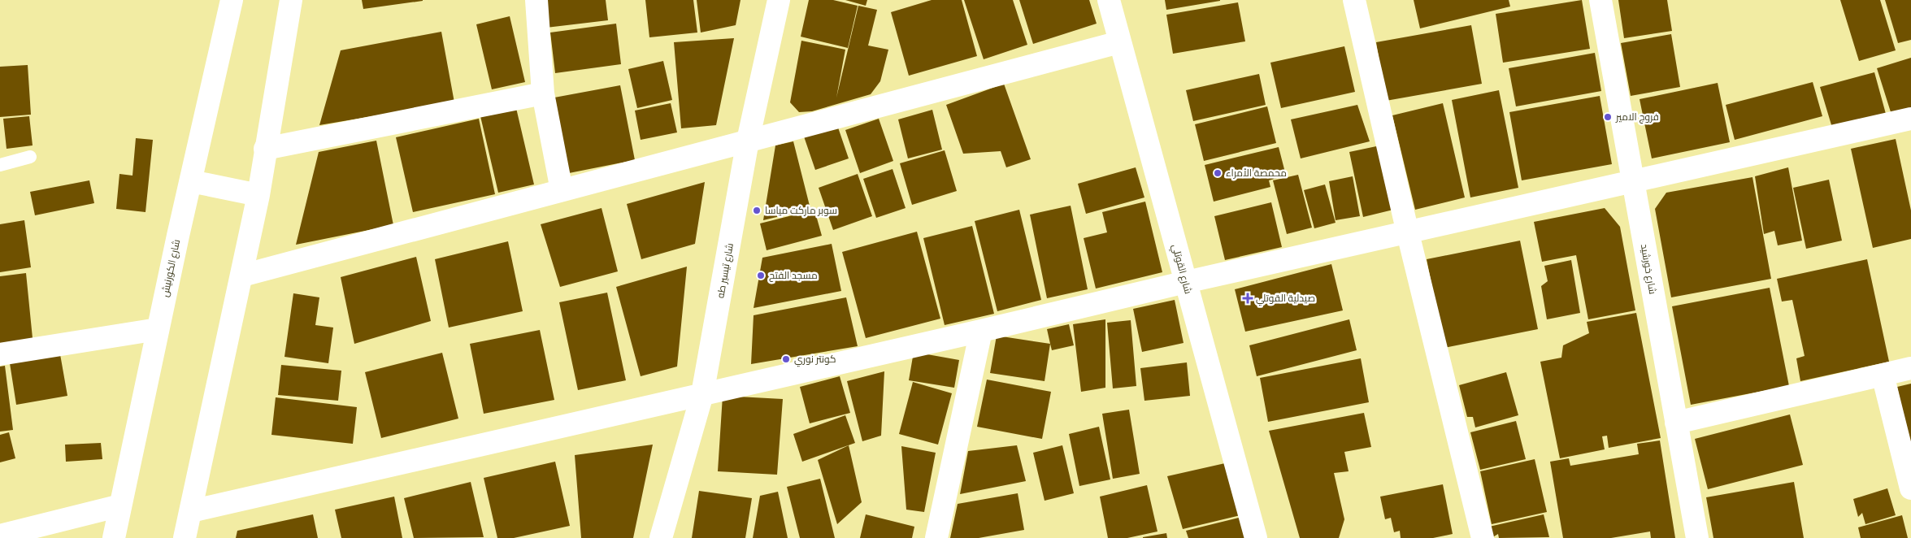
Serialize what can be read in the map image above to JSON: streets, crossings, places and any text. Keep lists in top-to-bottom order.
{
  "streets": {
    "street": [
      "شارع الكورنيش",
      "شارع القوتلي",
      "شارع خورشيد",
      "شارع تيسير طه"
    ]
  },
  "places": {
    "other": [
      "فروج الامير",
      "محمصة الأمراء",
      "سوبر ماركت مياسا",
      "مسجد الفتح",
      "كونتر نوري"
    ],
    "health": ["صيدلية القوتلي"]
  }
}
